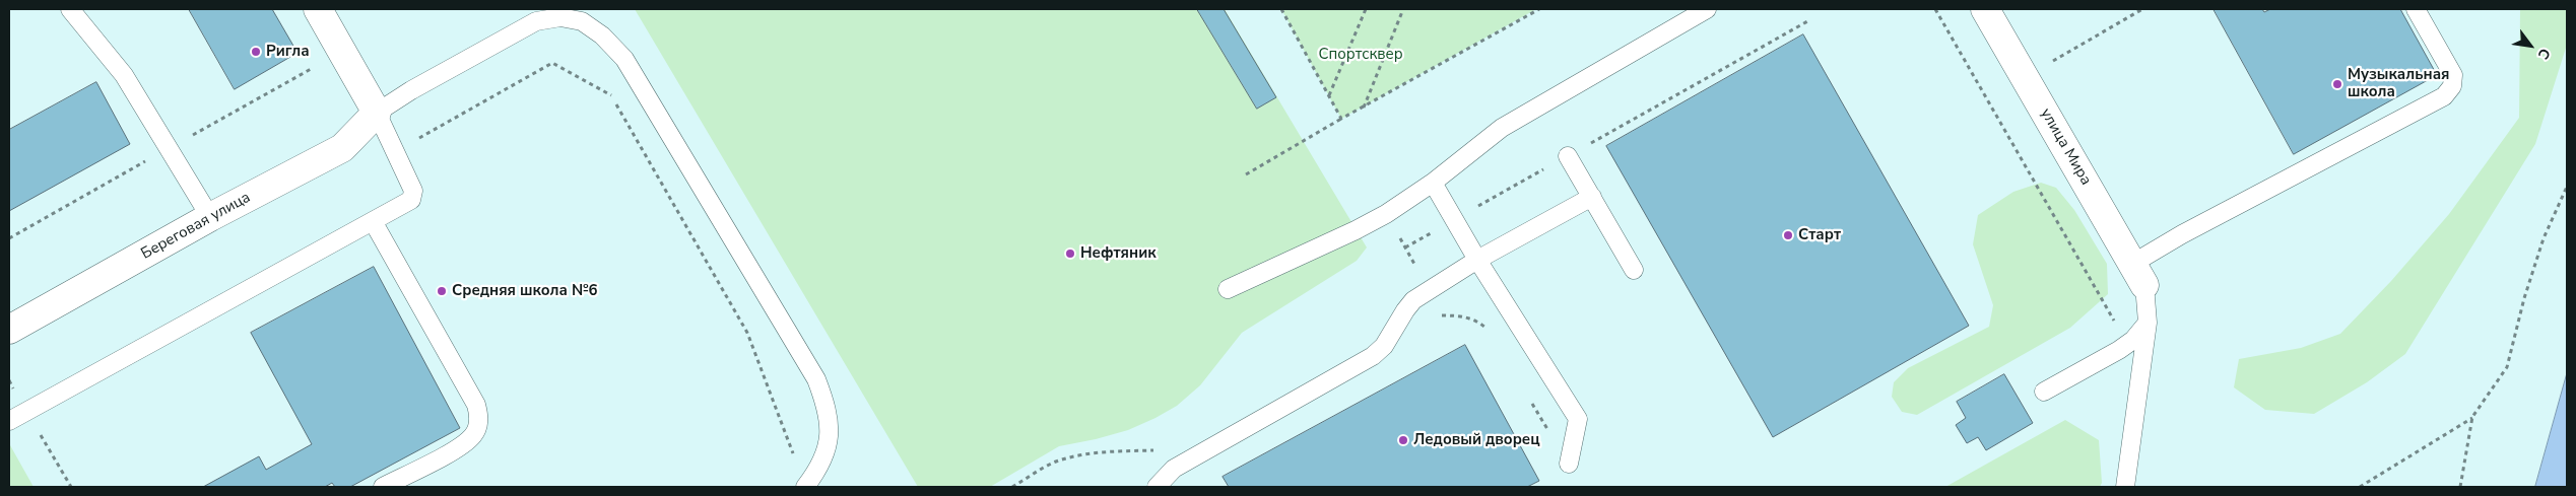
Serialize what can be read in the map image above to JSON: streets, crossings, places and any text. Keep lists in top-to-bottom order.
{
  "streets": {
    "street": ["улица Мира", "Береговая улица"]
  },
  "parks": ["Спортсквер"],
  "places": [
    "Ригла",
    "Музыкальная школа",
    "Старт",
    "Нефтяник",
    "Средняя школа №6",
    "Ледовый дворец"
  ],
  "north": "bottom right"
}
